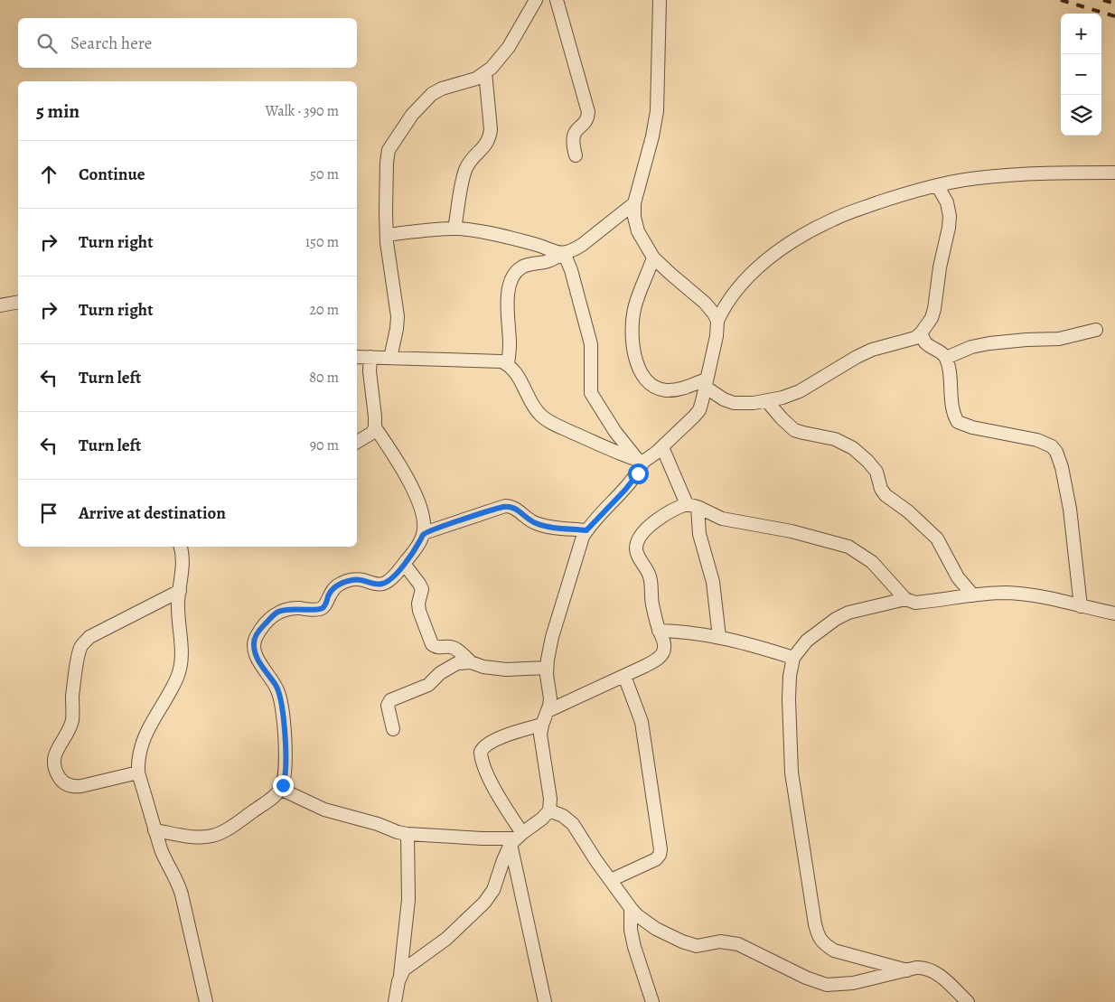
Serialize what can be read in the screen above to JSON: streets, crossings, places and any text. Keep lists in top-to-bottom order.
{
  "page": {
    "map_buttons": ["+", "−"],
    "search": "Search here",
    "heading": ["5 min", "Walk · 390 m"],
    "list": [
      ["Continue", "50 m"],
      ["Turn right", "150 m"],
      ["Turn right", "20 m"],
      ["Turn left", "80 m"],
      ["Turn left", "90 m"],
      "Arrive at destination"
    ]
  }
}
